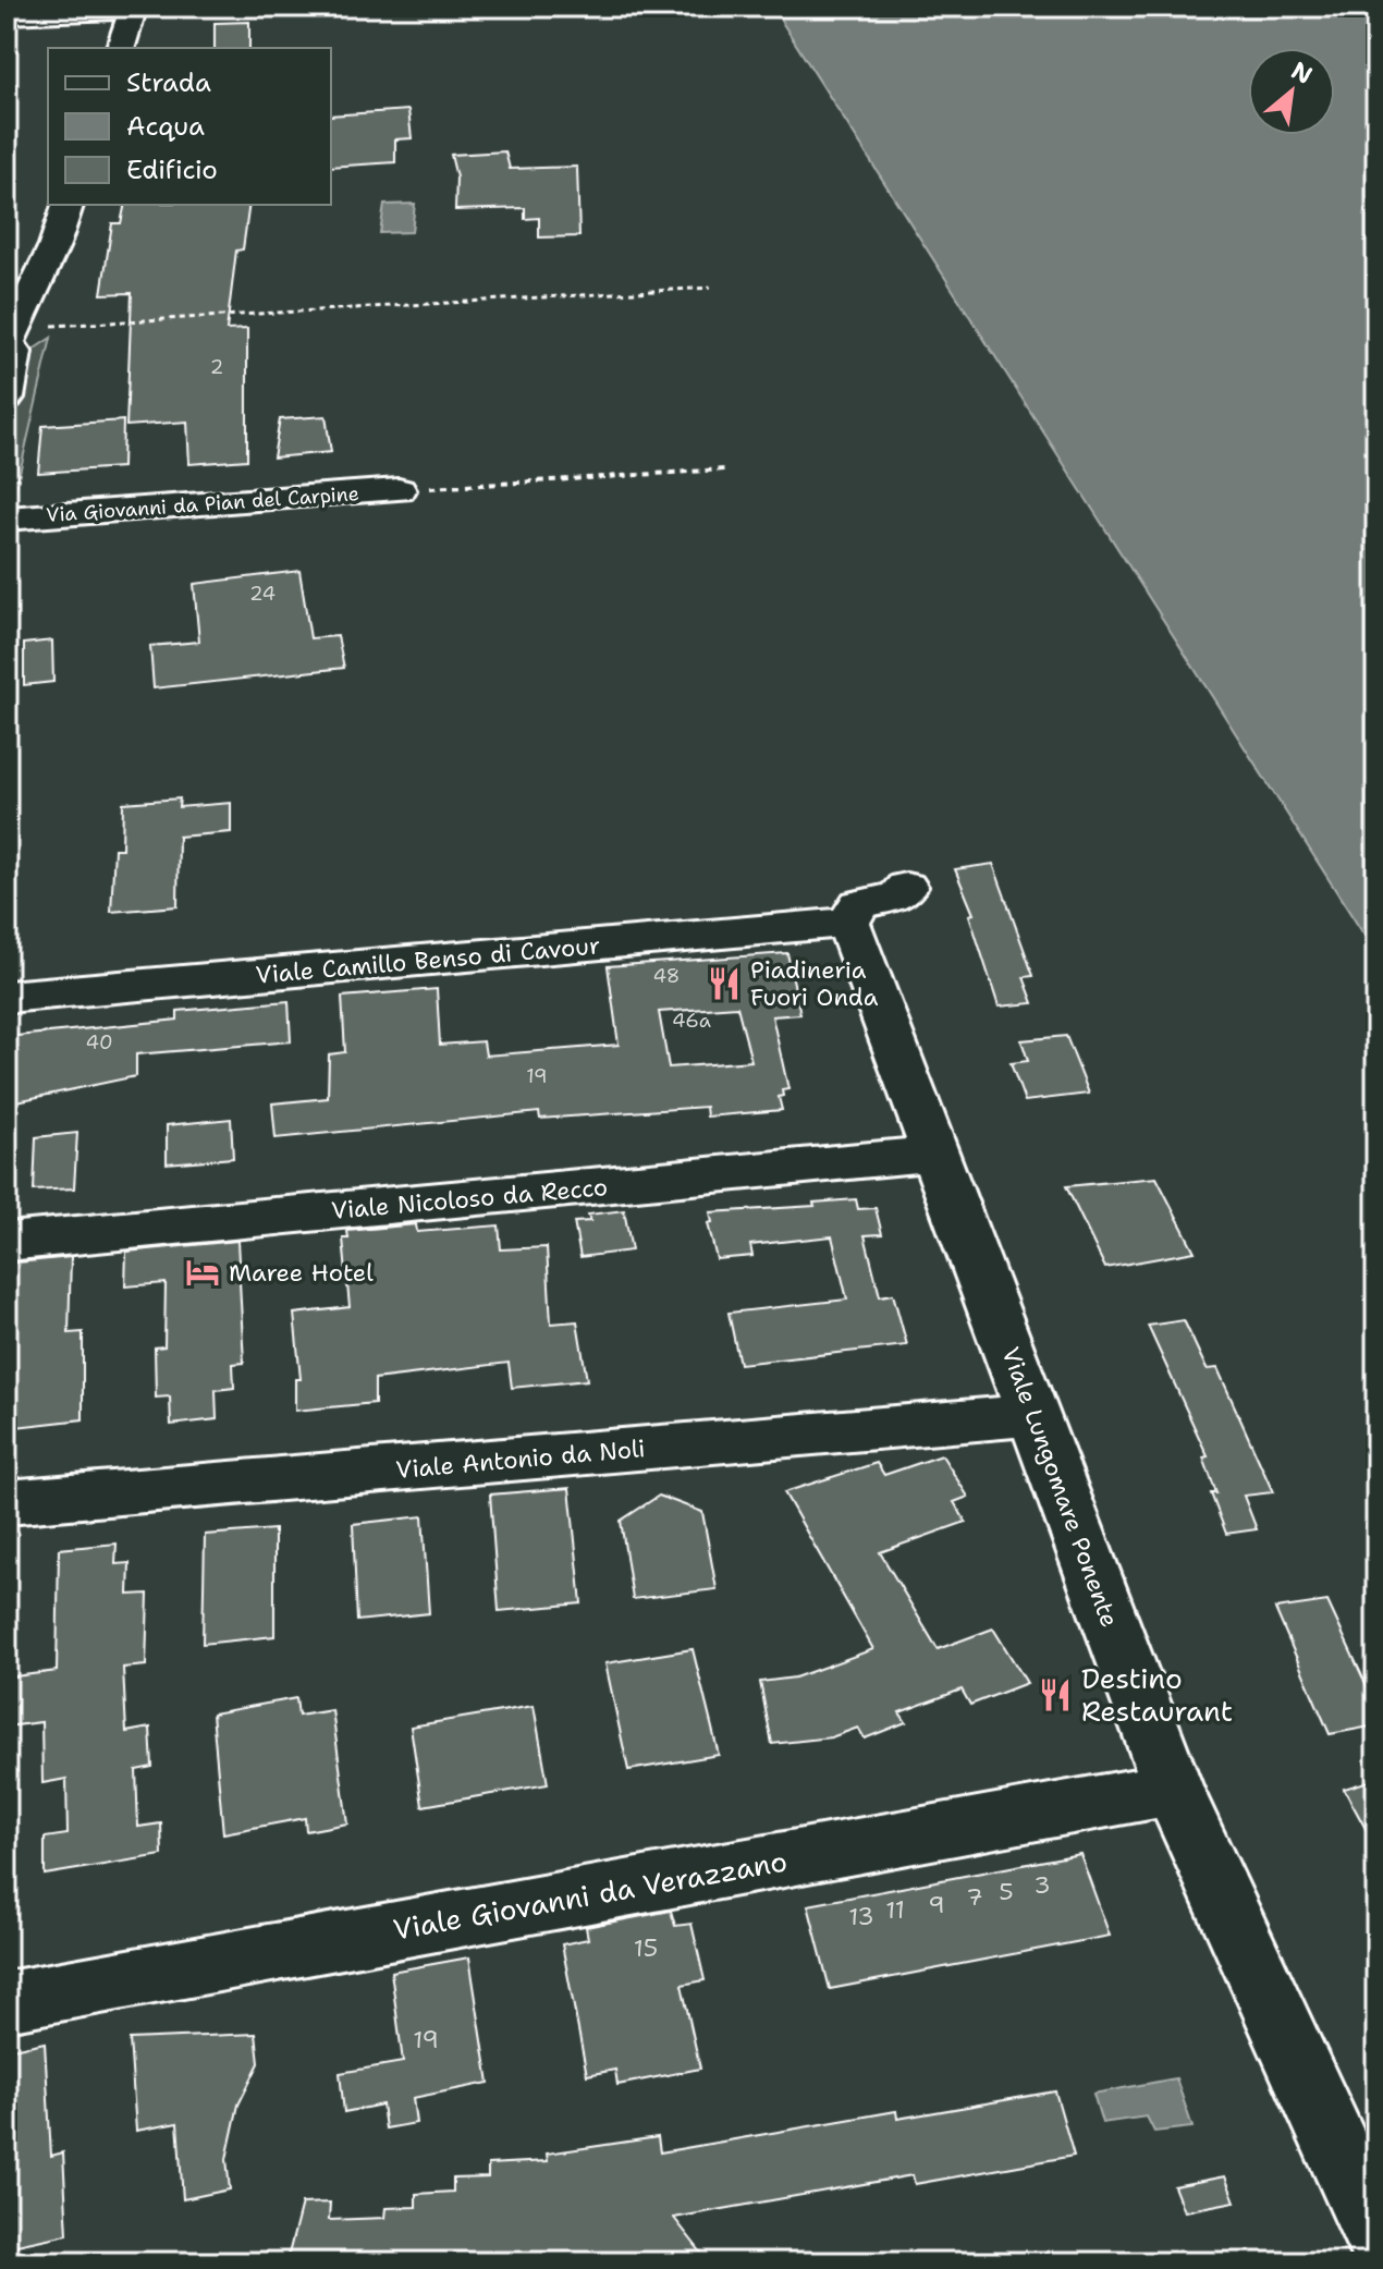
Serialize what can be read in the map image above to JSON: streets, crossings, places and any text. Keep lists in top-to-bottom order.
{
  "streets": {
    "street": [
      "Via Giovanni da Pian del Carpine",
      "Viale Camillo Benso di Cavour",
      "Viale Nicoloso da Recco",
      "Viale Antonio da Noli",
      "Viale Lungomare Ponente",
      "Viale Giovanni da Verazzano"
    ]
  },
  "crossings": [
    ["Viale Camillo Benso di Cavour", "Viale Lungomare Ponente"],
    ["Viale Nicoloso da Recco", "Viale Lungomare Ponente"],
    ["Viale Antonio da Noli", "Viale Lungomare Ponente"],
    ["Viale Lungomare Ponente", "Viale Giovanni da Verazzano"]
  ],
  "places": {
    "restaurant": ["Piadineria Fuori Onda", "Destino Restaurant"],
    "hotel": ["Maree Hotel"]
  },
  "house_numbers": [
    "2",
    "24",
    "48",
    "46a",
    "40",
    "19",
    "3",
    "5",
    "7",
    "9",
    "11",
    "13",
    "15",
    "19"
  ],
  "legend": ["Strada", "Acqua", "Edificio"],
  "north": "top right"
}
